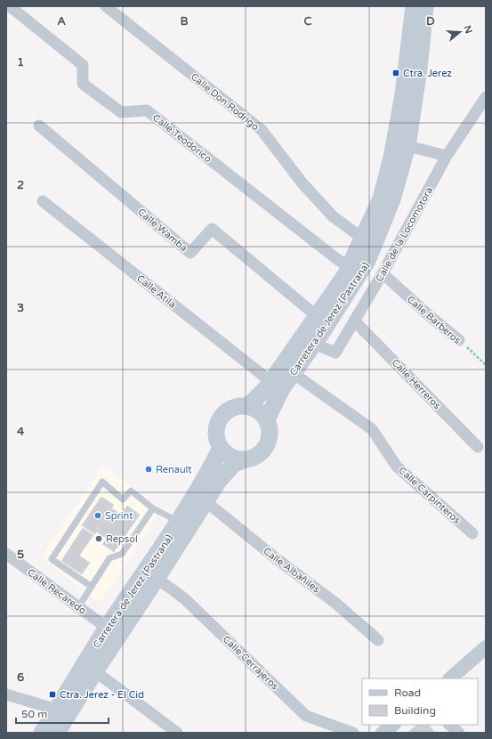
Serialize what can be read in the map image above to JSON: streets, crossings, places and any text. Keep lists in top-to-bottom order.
{
  "streets": {
    "main road": ["Carretera de Jerez (Pastrana)"],
    "street": [
      "Calle Don Rodrigo",
      "Calle Teodorico",
      "Calle Wamba",
      "Calle de la Locomotora",
      "Calle Atila",
      "Calle Barberos",
      "Calle Herreros",
      "Calle Carpinteros",
      "Calle Albañiles",
      "Calle Recaredo",
      "Calle Cerrajeros"
    ]
  },
  "crossings": [
    ["Calle Don Rodrigo", "Carretera de Jerez (Pastrana)"],
    ["Calle Teodorico", "Carretera de Jerez (Pastrana)"],
    ["Calle Wamba", "Carretera de Jerez (Pastrana)"],
    ["Calle de la Locomotora", "Carretera de Jerez (Pastrana)"],
    ["Calle de la Locomotora", "Calle Barberos"],
    ["Calle de la Locomotora", "Calle Herreros"],
    ["Calle Atila", "Carretera de Jerez (Pastrana)"],
    ["Carretera de Jerez (Pastrana)", "Calle Carpinteros"],
    ["Carretera de Jerez (Pastrana)", "Calle Albañiles"],
    ["Carretera de Jerez (Pastrana)", "Calle Recaredo"],
    ["Carretera de Jerez (Pastrana)", "Calle Cerrajeros"]
  ],
  "places": {
    "transit": ["Ctra. Jerez", "Ctra. Jerez - El Cid"],
    "other": ["Renault", "Sprint", "Repsol"]
  },
  "legend": ["Road", "Building"],
  "scale_bar": "50 m",
  "north": "right",
  "grid": {
    "columns": [
      "A",
      "B",
      "C",
      "D"
    ],
    "rows": [
      "1",
      "2",
      "3",
      "4",
      "5",
      "6"
    ]
  }
}
